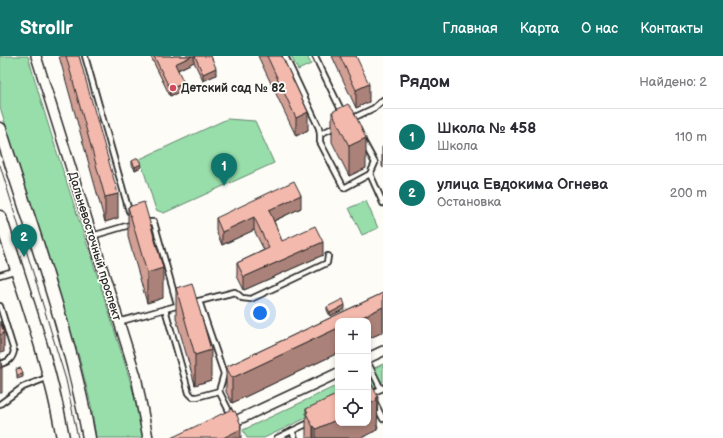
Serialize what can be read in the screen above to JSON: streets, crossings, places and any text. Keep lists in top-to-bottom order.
{
  "streets": {
    "street": ["Дальневосточный проспект"]
  },
  "places": ["Детский сад № 82"],
  "page": {
    "header": "Strollr",
    "nav": [
      "Главная",
      "Карта",
      "О нас",
      "Контакты"
    ],
    "heading": ["Рядом", "Найдено: 2"],
    "list": [
      {
        "mark": "1",
        "name": "Школа № 458",
        "note": "Школа",
        "value": "110 m"
      },
      {
        "mark": "2",
        "name": "улица Евдокима Огнева",
        "note": "Остановка",
        "value": "200 m"
      }
    ],
    "pins": ["1", "2"],
    "map_buttons": ["+", "−"]
  }
}
